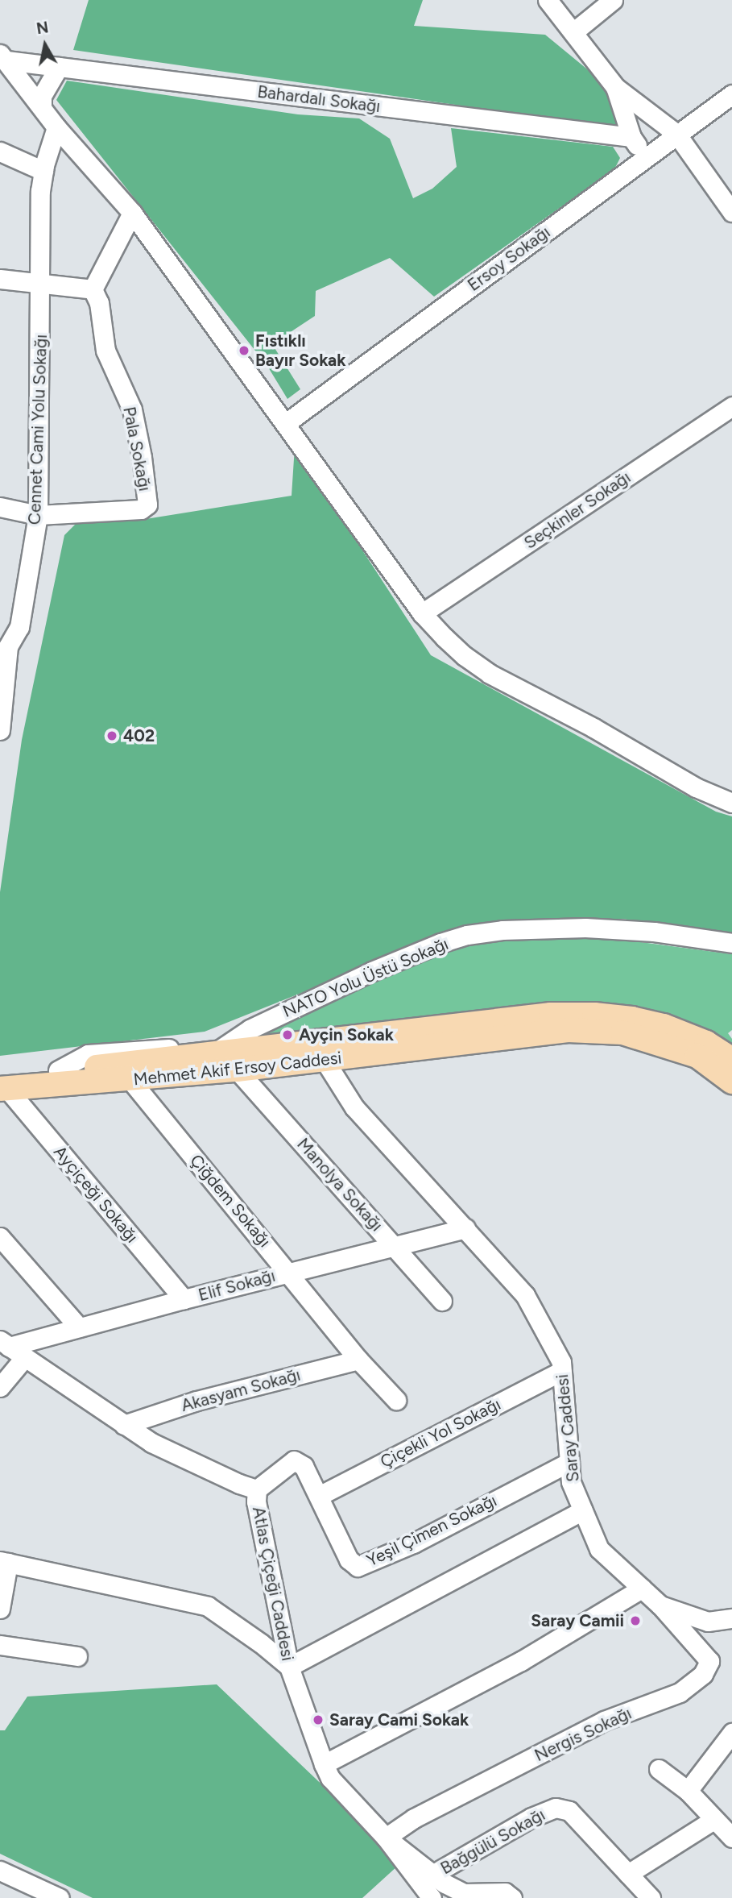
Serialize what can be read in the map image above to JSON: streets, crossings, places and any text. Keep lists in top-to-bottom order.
{
  "streets": {
    "main road": ["Mehmet Akif Ersoy Caddesi"],
    "street": [
      "Bahardalı Sokağı",
      "Ersoy Sokağı",
      "Cennet Cami Yolu Sokağı",
      "Pala Sokağı",
      "Seçkinler Sokağı",
      "NATO Yolu Üstü Sokağı",
      "Manolya Sokağı",
      "Ayçiçeği Sokağı",
      "Çiğdem Sokağı",
      "Elif Sokağı",
      "Akasyam Sokağı",
      "Saray Caddesi",
      "Çiçekli Yol Sokağı",
      "Yeşil Çimen Sokağı",
      "Atlas Çiçeği Caddesi",
      "Nergis Sokağı",
      "Bağgülü Sokağı"
    ]
  },
  "crossings": [
    ["Cennet Cami Yolu Sokağı", "Pala Sokağı"],
    ["NATO Yolu Üstü Sokağı", "Mehmet Akif Ersoy Caddesi"],
    ["Mehmet Akif Ersoy Caddesi", "Manolya Sokağı"],
    ["Mehmet Akif Ersoy Caddesi", "Ayçiçeği Sokağı"],
    ["Mehmet Akif Ersoy Caddesi", "Çiğdem Sokağı"],
    ["Mehmet Akif Ersoy Caddesi", "Saray Caddesi"],
    ["Manolya Sokağı", "Elif Sokağı"],
    ["Ayçiçeği Sokağı", "Elif Sokağı"],
    ["Çiğdem Sokağı", "Elif Sokağı"],
    ["Çiğdem Sokağı", "Akasyam Sokağı"],
    ["Elif Sokağı", "Saray Caddesi"],
    ["Elif Sokağı", "Atlas Çiçeği Caddesi"],
    ["Akasyam Sokağı", "Atlas Çiçeği Caddesi"],
    ["Saray Caddesi", "Çiçekli Yol Sokağı"],
    ["Saray Caddesi", "Yeşil Çimen Sokağı"],
    ["Saray Caddesi", "Nergis Sokağı"],
    ["Çiçekli Yol Sokağı", "Yeşil Çimen Sokağı"],
    ["Yeşil Çimen Sokağı", "Atlas Çiçeği Caddesi"],
    ["Atlas Çiçeği Caddesi", "Nergis Sokağı"]
  ],
  "places": [
    "Fıstıklı Bayır Sokak",
    "402",
    "Ayçin Sokak",
    "Saray Camii",
    "Saray Cami Sokak"
  ],
  "north": "top"
}
